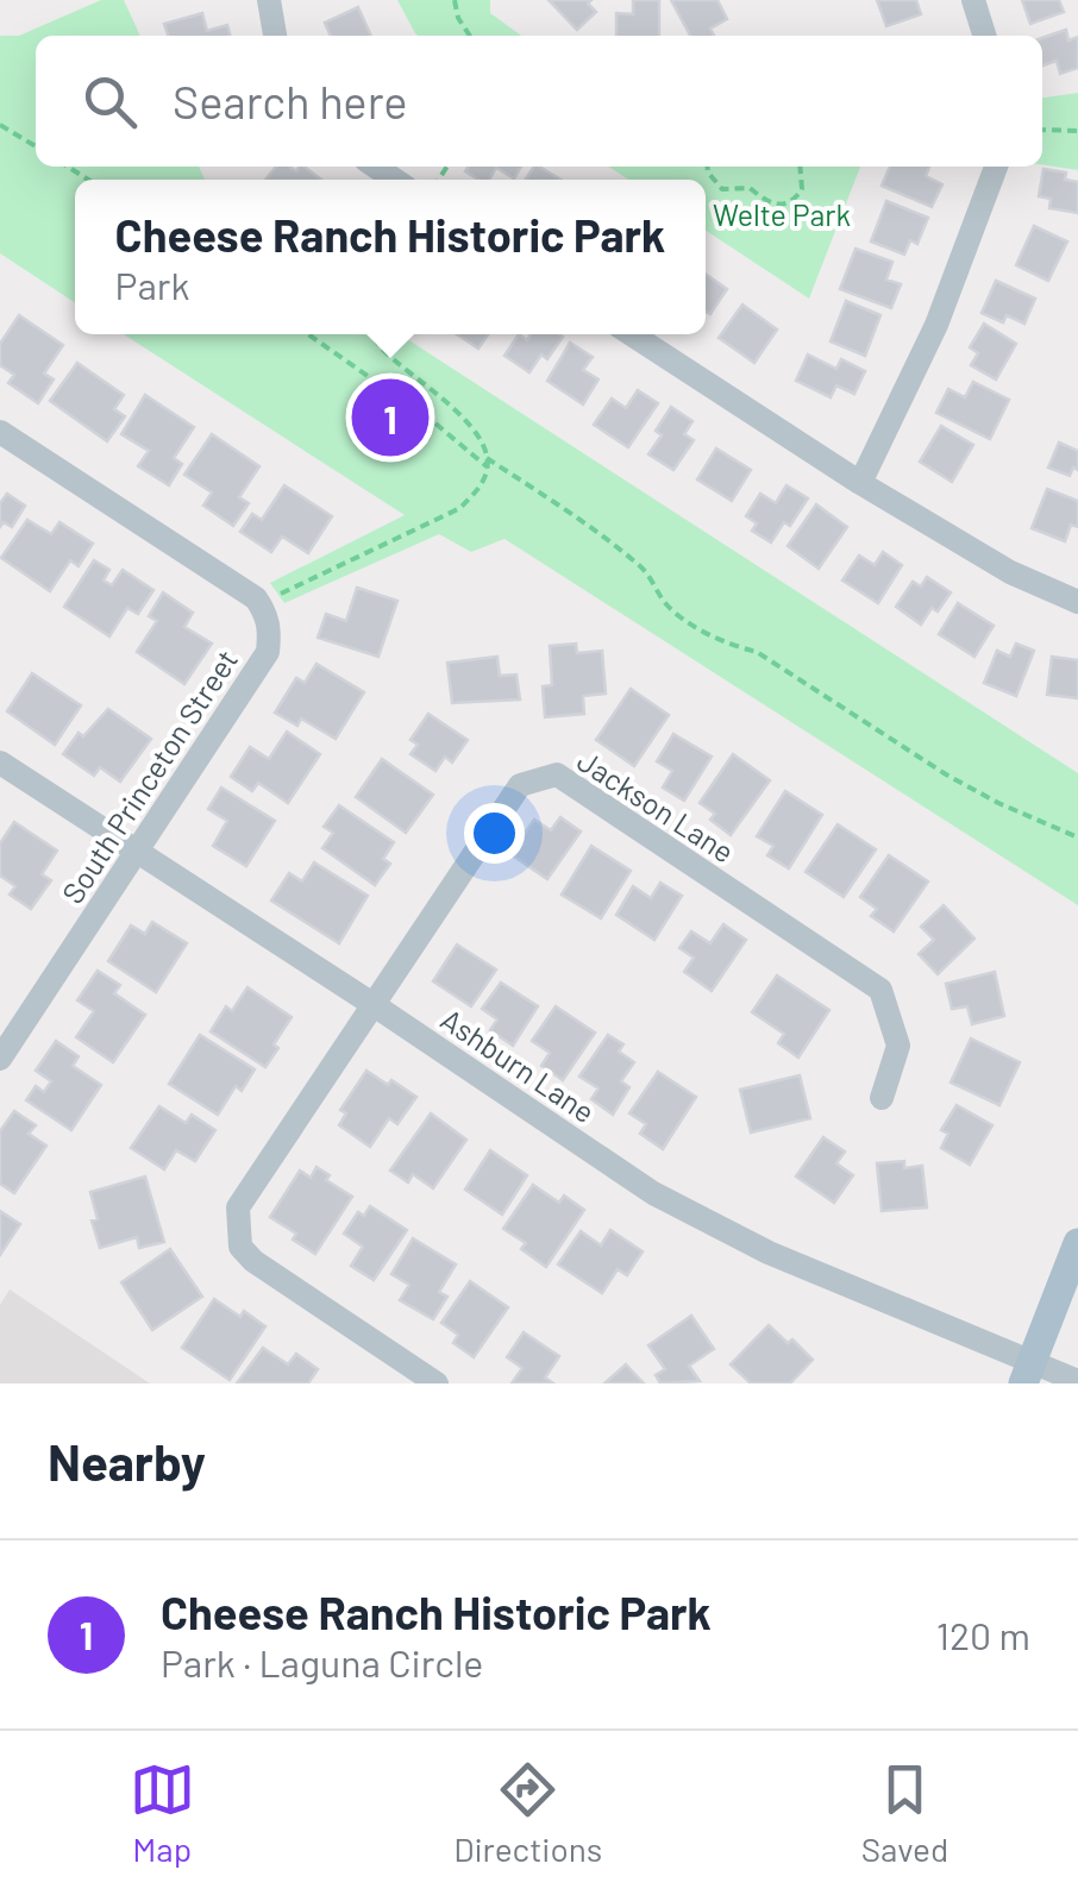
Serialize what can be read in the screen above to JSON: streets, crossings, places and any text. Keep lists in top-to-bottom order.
{
  "streets": {
    "street": ["South Princeton Street", "Jackson Lane", "Ashburn Lane"]
  },
  "crossings": [
    ["South Princeton Street", "Ashburn Lane"],
    ["Jackson Lane", "Ashburn Lane"]
  ],
  "parks": ["Welte Park"],
  "page": {
    "search": "Search here",
    "popup": ["Cheese Ranch Historic Park", "Park"],
    "pins": "1",
    "heading": "Nearby",
    "list": [
      {
        "mark": "1",
        "name": "Cheese Ranch Historic Park",
        "note": "Park · Laguna Circle",
        "value": "120 m"
      }
    ],
    "nav": ["Map", "Directions", "Saved"]
  }
}
